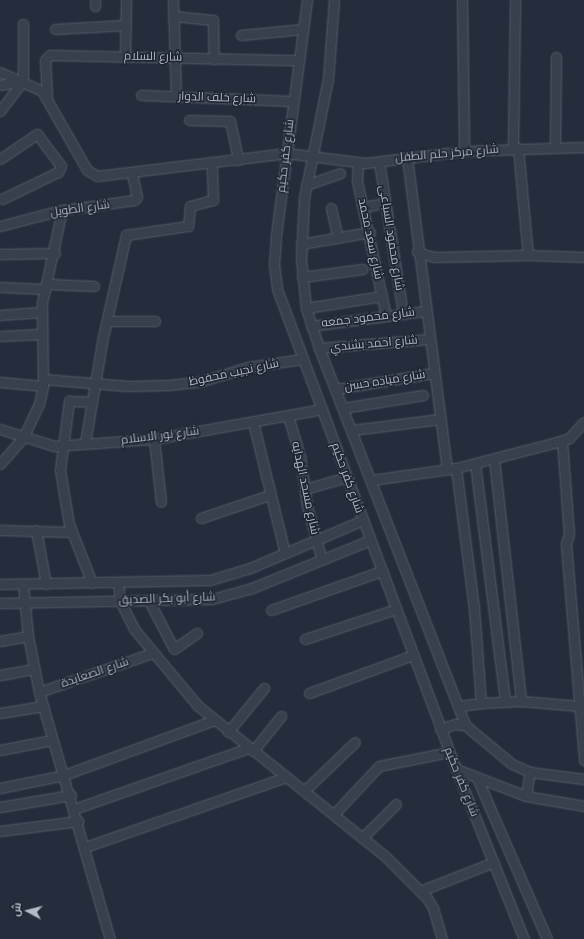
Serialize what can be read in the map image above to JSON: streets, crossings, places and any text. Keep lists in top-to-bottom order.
{
  "streets": {
    "street": [
      "شارع السلام",
      "شارع خلف الدوار",
      "شارع مركز حلم الطفل",
      "شارع كفر حكيم",
      "شارع الطويل",
      "شارع محمود السباعى",
      "شارع سعد محمد",
      "شارع محمود جمعه",
      "شارع احمد بشندي",
      "شارع نجيب محفوظ",
      "شارع مياده حسن",
      "شارع نور الاسلام",
      "شارع مسجد الهدايه",
      "شارع أبو بكر الصديق",
      "شارع الصعايدة"
    ]
  },
  "crossings": [
    ["شارع السلام", "شارع مركز حلم الطفل"],
    ["شارع السلام", "شارع كفر حكيم"],
    ["شارع خلف الدوار", "شارع كفر حكيم"],
    ["شارع مركز حلم الطفل", "شارع كفر حكيم"],
    ["شارع مركز حلم الطفل", "شارع الطويل"],
    ["شارع مركز حلم الطفل", "شارع محمود السباعى"],
    ["شارع مركز حلم الطفل", "شارع سعد محمد"],
    ["شارع كفر حكيم", "شارع محمود جمعه"],
    ["شارع كفر حكيم", "شارع احمد بشندي"],
    ["شارع كفر حكيم", "شارع نجيب محفوظ"],
    ["شارع كفر حكيم", "شارع مياده حسن"],
    ["شارع كفر حكيم", "شارع نور الاسلام"],
    ["شارع كفر حكيم", "شارع أبو بكر الصديق"],
    ["شارع محمود السباعى", "شارع محمود جمعه"],
    ["شارع سعد محمد", "شارع محمود جمعه"],
    ["شارع نور الاسلام", "شارع مسجد الهدايه"],
    ["شارع مسجد الهدايه", "شارع أبو بكر الصديق"]
  ],
  "north": "left"
}
